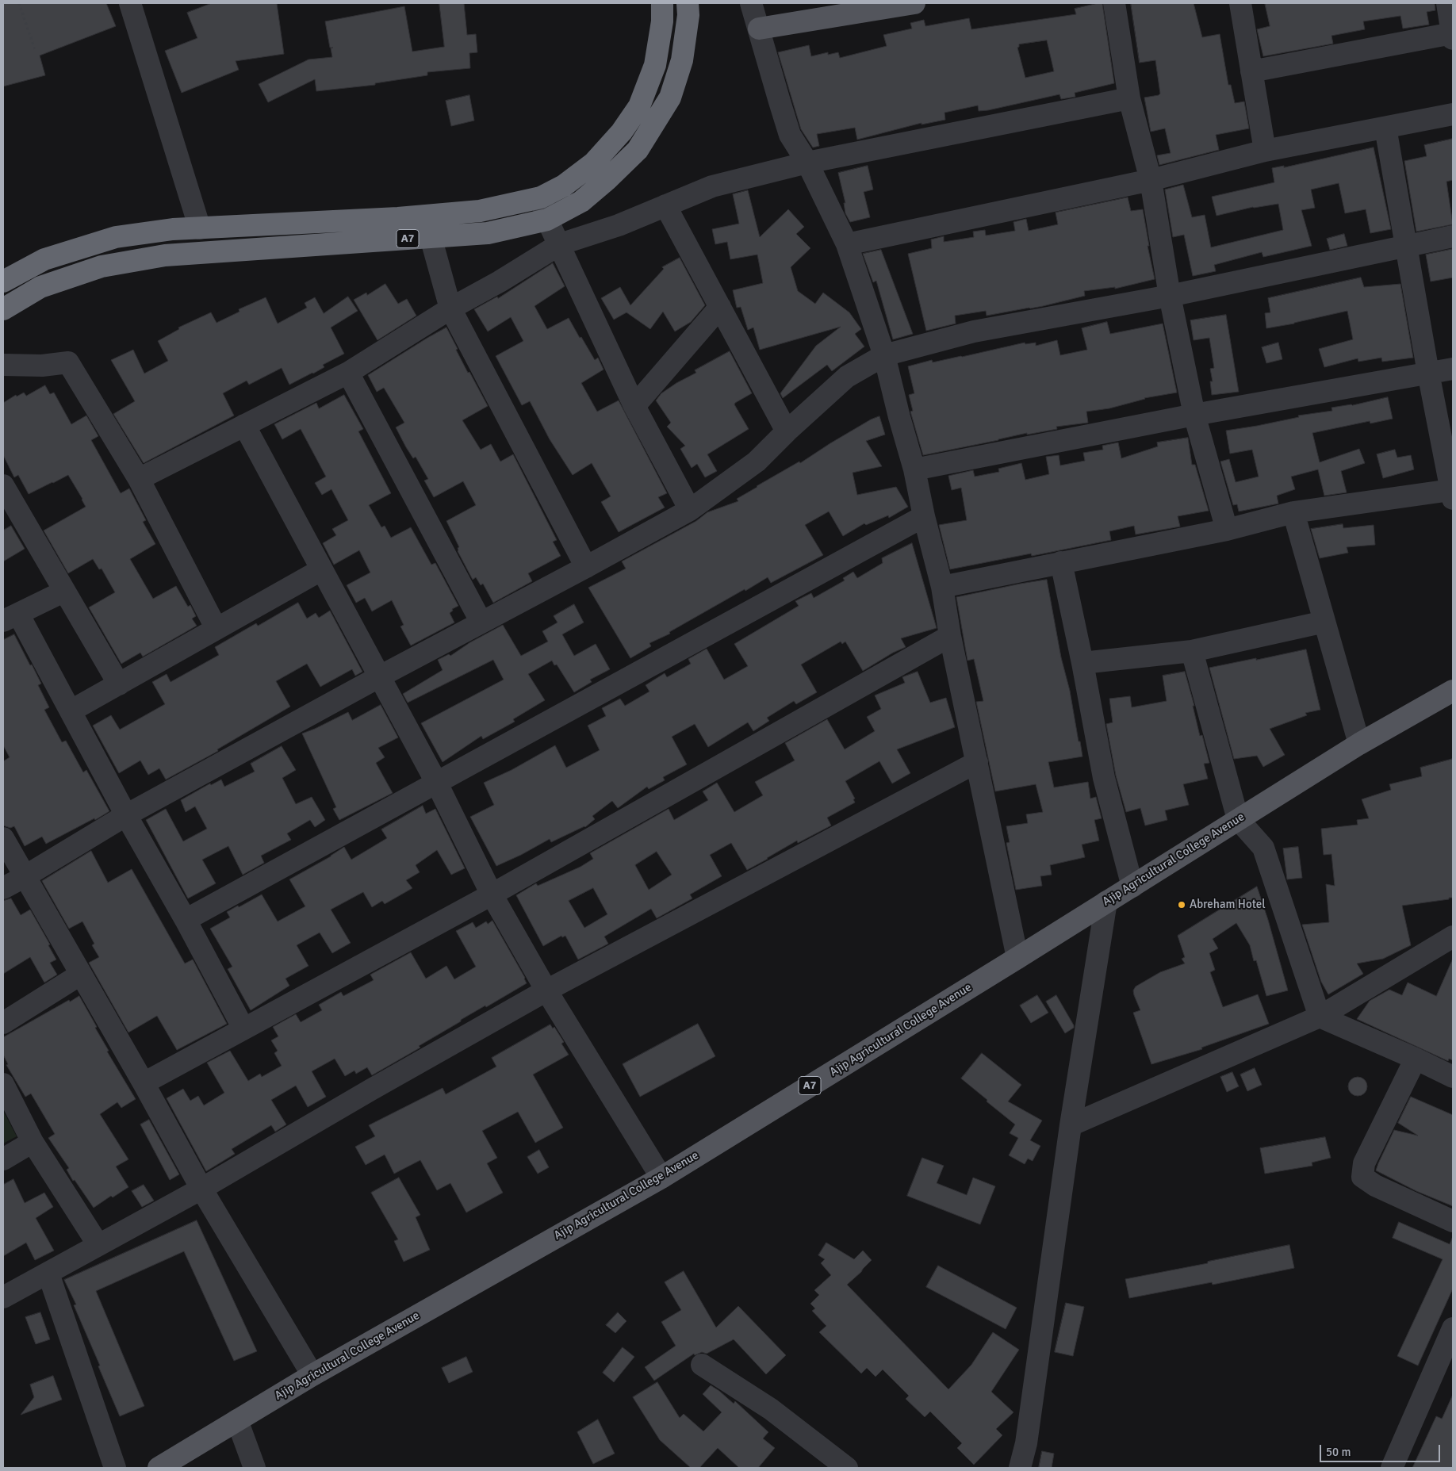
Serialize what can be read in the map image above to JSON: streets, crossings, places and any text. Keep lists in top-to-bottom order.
{
  "streets": {
    "highway": ["A7"],
    "main road": ["Ajip Agricultural College Avenue"]
  },
  "places": ["Abreham Hotel"],
  "scale_bar": "50 m"
}
